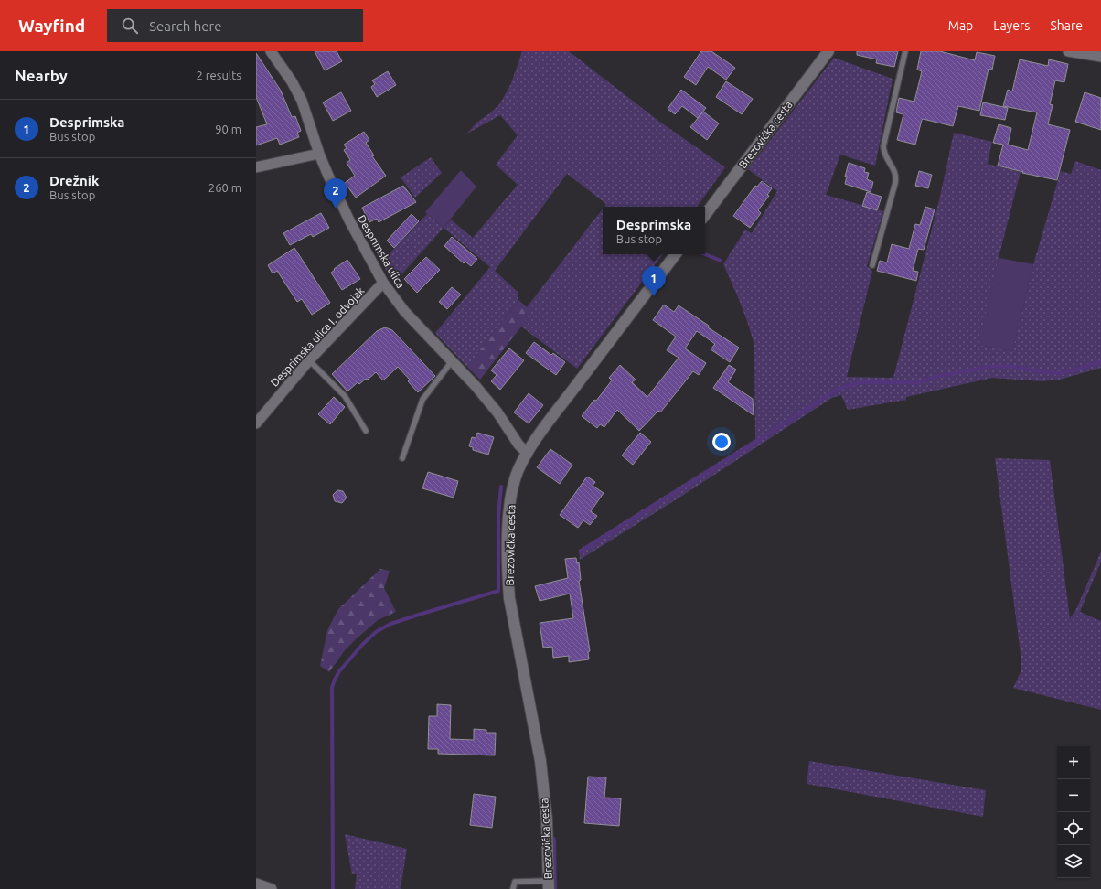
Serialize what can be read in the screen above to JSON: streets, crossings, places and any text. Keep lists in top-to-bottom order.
{
  "streets": {
    "main road": ["Brezovička cesta"],
    "street": ["Desprimska ulica", "Desprimska ulica I. odvojak"]
  },
  "crossings": [
    ["Brezovička cesta", "Desprimska ulica"],
    ["Desprimska ulica", "Desprimska ulica I. odvojak"]
  ],
  "page": {
    "header": "Wayfind",
    "search": "Search here",
    "nav": ["Map", "Layers", "Share"],
    "heading": ["Nearby", "2 results"],
    "list": [
      {
        "mark": "1",
        "name": "Desprimska",
        "note": "Bus stop",
        "value": "90 m"
      },
      {
        "mark": "2",
        "name": "Drežnik",
        "note": "Bus stop",
        "value": "260 m"
      }
    ],
    "pins": ["2", "1"],
    "popup": ["Desprimska", "Bus stop"],
    "map_buttons": ["+", "−"]
  }
}
